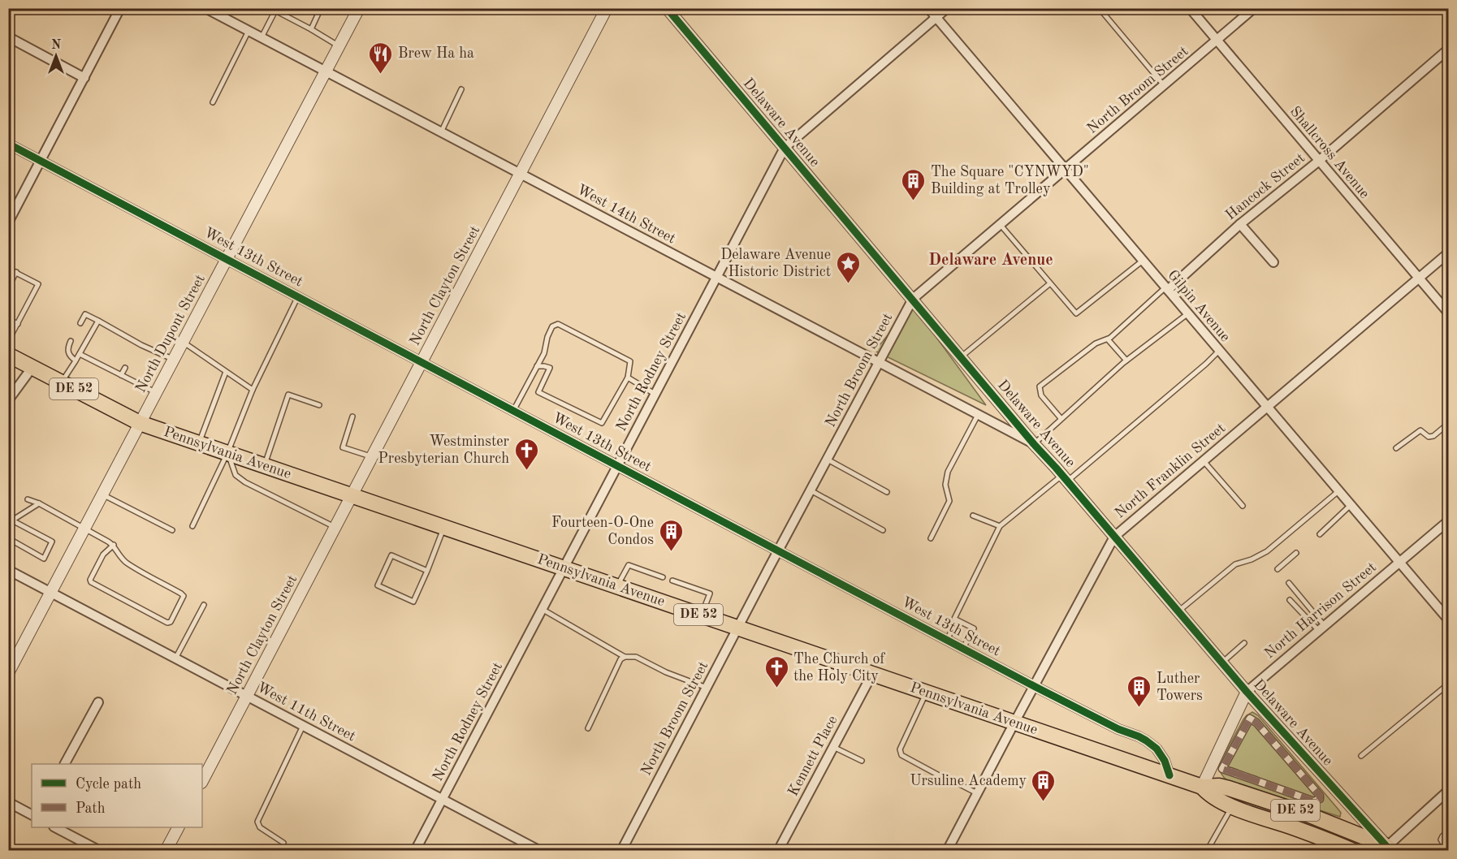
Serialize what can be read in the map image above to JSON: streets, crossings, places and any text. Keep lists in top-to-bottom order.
{
  "streets": {
    "main road": ["DE 52", "Pennsylvania Avenue"],
    "street": [
      "North Broom Street",
      "Delaware Avenue",
      "Shallcross Avenue",
      "Hancock Street",
      "West 14th Street",
      "West 13th Street",
      "North Clayton Street",
      "Gilpin Avenue",
      "North Dupont Street",
      "North Rodney Street",
      "North Franklin Street",
      "North Harrison Street",
      "West 11th Street",
      "Kennett Place"
    ]
  },
  "crossings": [
    ["North Broom Street", "Delaware Avenue"],
    ["North Broom Street", "Shallcross Avenue"],
    ["North Broom Street", "West 14th Street"],
    ["North Broom Street", "West 13th Street"],
    ["North Broom Street", "Gilpin Avenue"],
    ["North Broom Street", "Pennsylvania Avenue"],
    ["Delaware Avenue", "West 14th Street"],
    ["Delaware Avenue", "North Rodney Street"],
    ["Delaware Avenue", "Pennsylvania Avenue"],
    ["Delaware Avenue", "North Franklin Street"],
    ["Delaware Avenue", "North Harrison Street"],
    ["Shallcross Avenue", "Hancock Street"],
    ["Shallcross Avenue", "North Franklin Street"],
    ["Hancock Street", "Gilpin Avenue"],
    ["West 14th Street", "North Clayton Street"],
    ["West 14th Street", "North Dupont Street"],
    ["West 14th Street", "North Rodney Street"],
    ["West 13th Street", "North Clayton Street"],
    ["West 13th Street", "North Dupont Street"],
    ["West 13th Street", "North Rodney Street"],
    ["West 13th Street", "Pennsylvania Avenue"],
    ["West 13th Street", "North Franklin Street"],
    ["North Clayton Street", "Pennsylvania Avenue"],
    ["North Clayton Street", "West 11th Street"],
    ["Gilpin Avenue", "North Rodney Street"],
    ["Gilpin Avenue", "North Franklin Street"],
    ["Gilpin Avenue", "North Harrison Street"],
    ["North Dupont Street", "Pennsylvania Avenue"],
    ["North Dupont Street", "West 11th Street"],
    ["North Rodney Street", "Pennsylvania Avenue"],
    ["North Rodney Street", "West 11th Street"],
    ["Pennsylvania Avenue", "North Franklin Street"],
    ["Pennsylvania Avenue", "North Harrison Street"],
    ["Pennsylvania Avenue", "Kennett Place"]
  ],
  "districts": ["Delaware Avenue"],
  "places": {
    "restaurant": ["Brew Ha ha"],
    "building": [
      "The Square \"CYNWYD\" Building at Trolley",
      "Fourteen-O-One Condos",
      "Luther Towers",
      "Ursuline Academy"
    ],
    "place": ["Delaware Avenue Historic District"],
    "church": ["Westminster Presbyterian Church", "The Church of the Holy City"]
  },
  "legend": ["Cycle path", "Path"],
  "north": "top"
}
